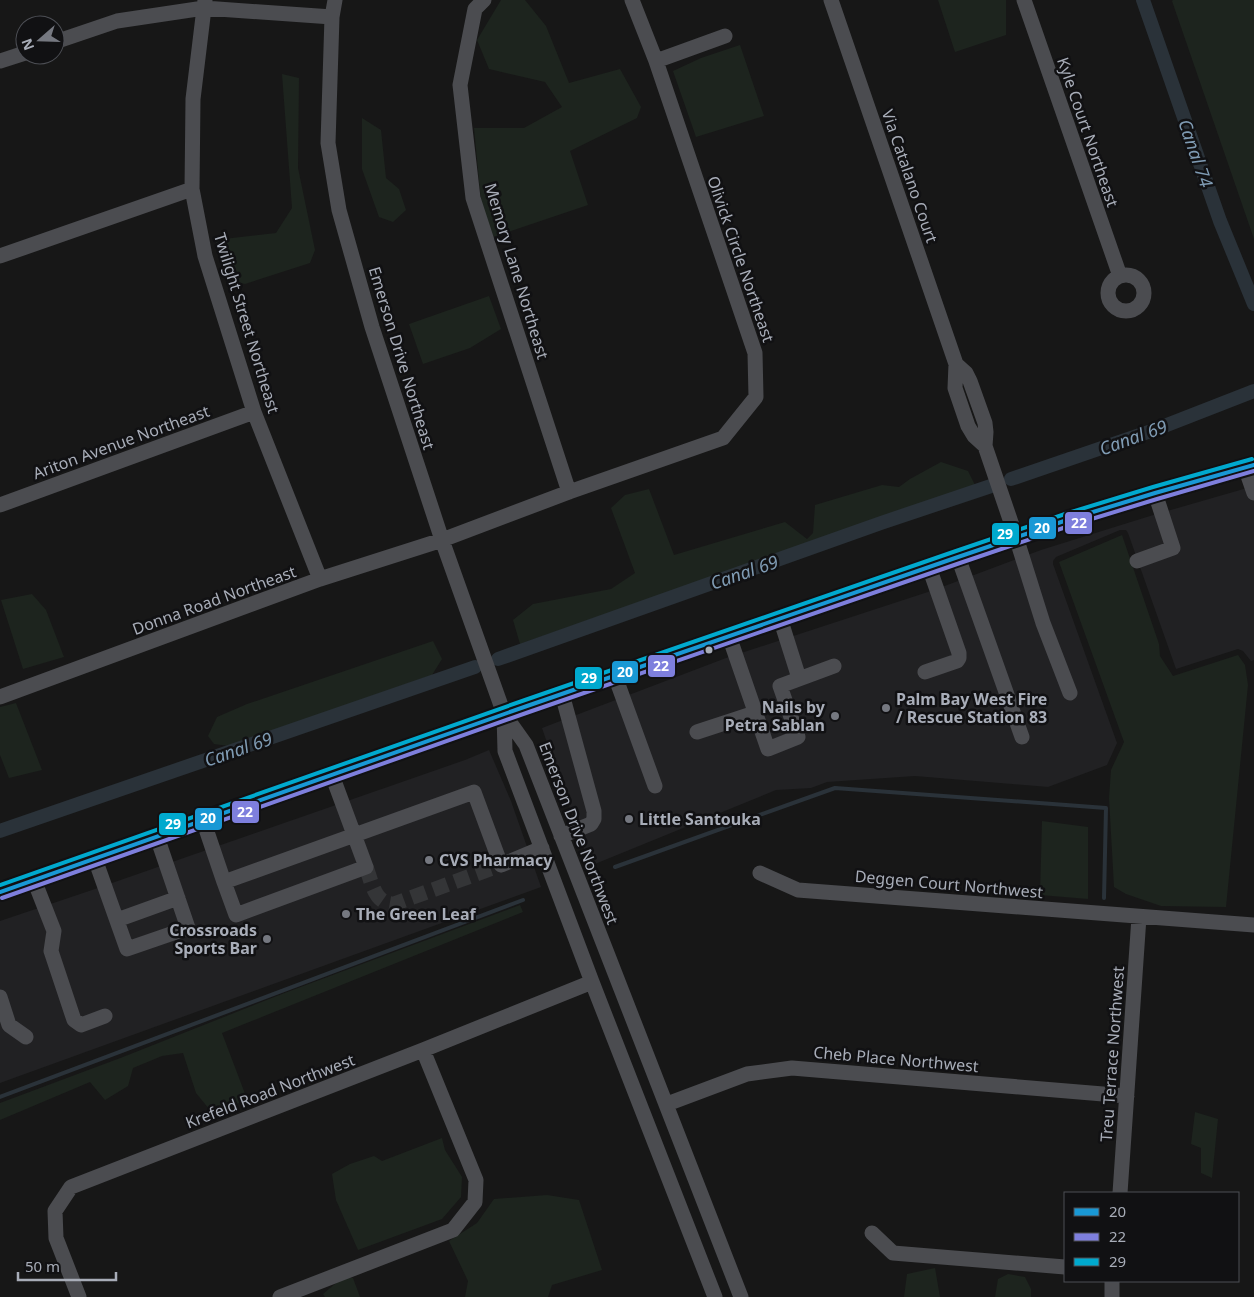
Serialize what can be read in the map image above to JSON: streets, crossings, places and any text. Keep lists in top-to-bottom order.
{
  "streets": {
    "street": [
      "Kyle Court Northeast",
      "Via Catalano Court",
      "Olivick Circle Northeast",
      "Memory Lane Northeast",
      "Twilight Street Northeast",
      "Emerson Drive Northeast",
      "Ariton Avenue Northeast",
      "Donna Road Northeast",
      "Emerson Drive Northwest",
      "Deggen Court Northwest",
      "Treu Terrace Northwest",
      "Cheb Place Northwest",
      "Krefeld Road Northwest"
    ]
  },
  "crossings": [
    ["Olivick Circle Northeast", "Memory Lane Northeast"],
    ["Olivick Circle Northeast", "Emerson Drive Northeast"],
    ["Olivick Circle Northeast", "Donna Road Northeast"],
    ["Twilight Street Northeast", "Ariton Avenue Northeast"],
    ["Twilight Street Northeast", "Donna Road Northeast"],
    ["Emerson Drive Northeast", "Donna Road Northeast"],
    ["Emerson Drive Northeast", "Emerson Drive Northwest"],
    ["Emerson Drive Northwest", "Cheb Place Northwest"],
    ["Deggen Court Northwest", "Treu Terrace Northwest"],
    ["Treu Terrace Northwest", "Cheb Place Northwest"]
  ],
  "water": ["Canal 74", "Canal 69"],
  "places": [
    "Palm Bay West Fire / Rescue Station 83",
    "Nails by Petra Sablan",
    "Little Santouka",
    "CVS Pharmacy",
    "The Green Leaf",
    "Crossroads Sports Bar"
  ],
  "lines": ["transit line 29", "transit line 20", "transit line 22"],
  "legend": ["20", "22", "29"],
  "scale_bar": "50 m",
  "north": "left"
}
